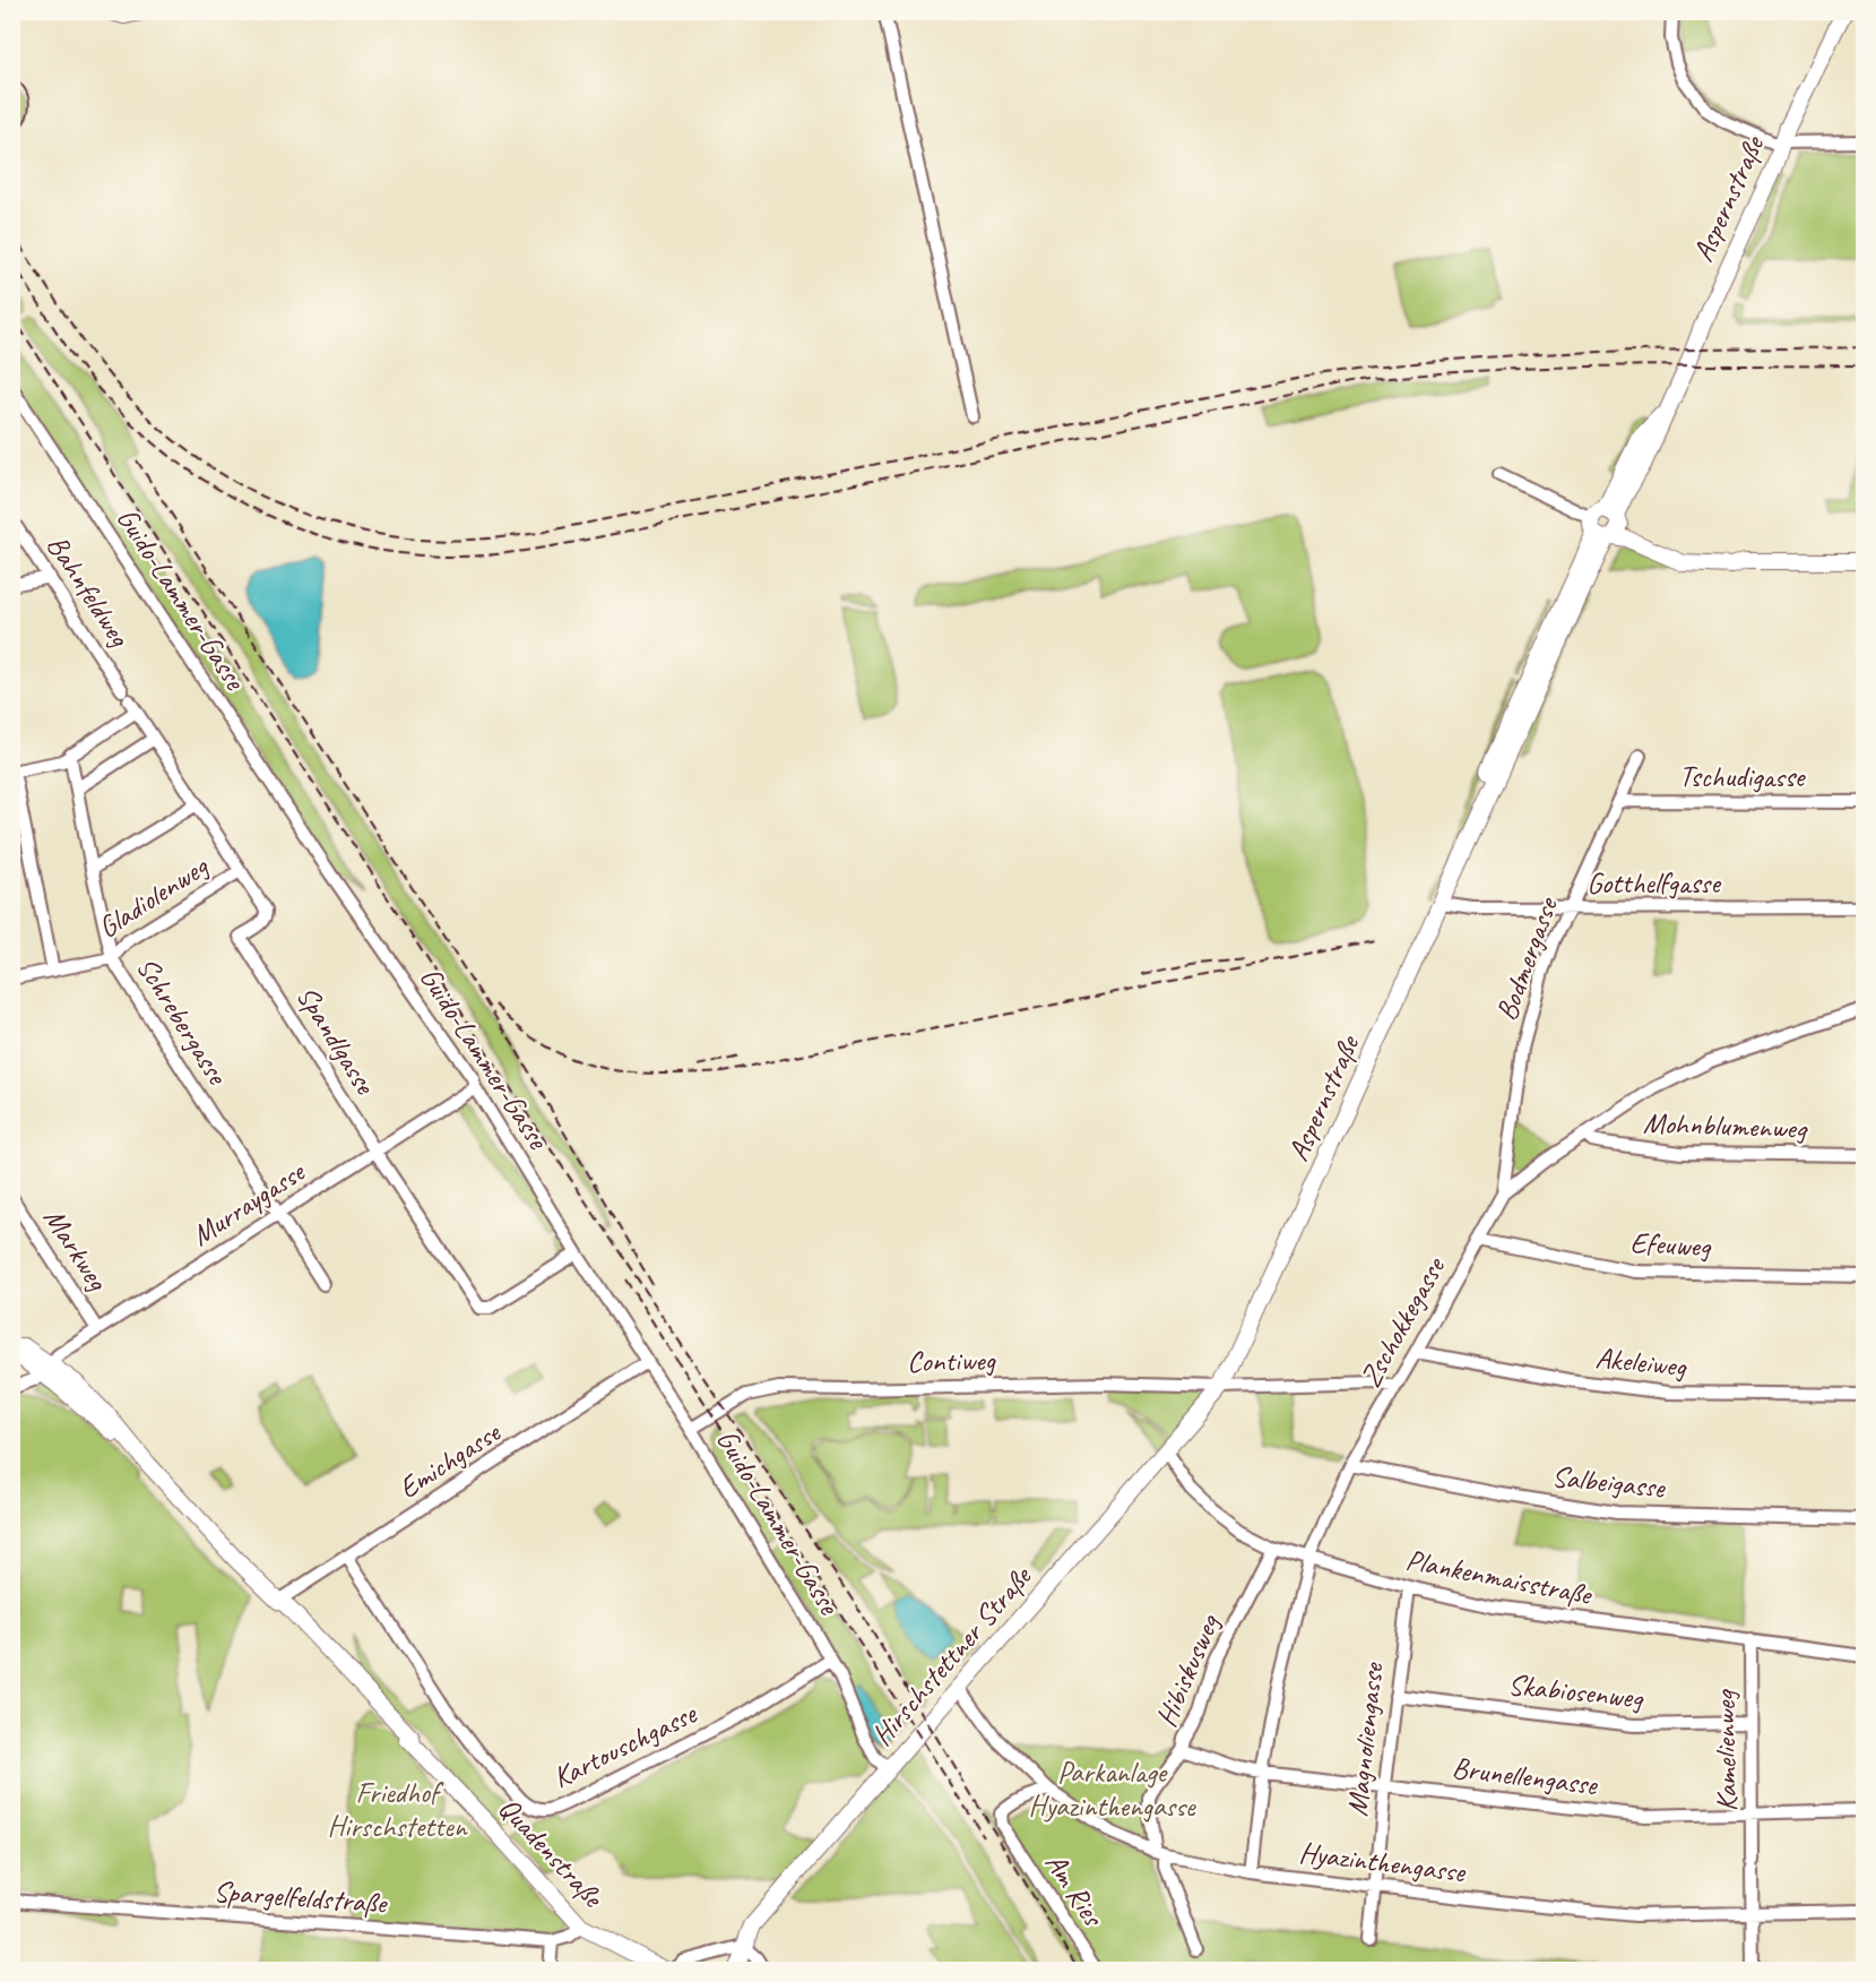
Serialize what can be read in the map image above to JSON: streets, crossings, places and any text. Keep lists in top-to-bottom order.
{
  "streets": {
    "main road": ["Aspernstraße", "Hirschstettner Straße", "Quadenstraße"],
    "street": [
      "Bahnfeldweg",
      "Guido-Lammer-Gasse",
      "Tschudigasse",
      "Gotthelfgasse",
      "Gladiolenweg",
      "Bodmergasse",
      "Schrebergasse",
      "Spandlgasse",
      "Mohnblumenweg",
      "Murraygasse",
      "Efeuweg",
      "Markweg",
      "Zschokkegasse",
      "Contiweg",
      "Akeleiweg",
      "Emichgasse",
      "Salbeigasse",
      "Plankenmaisstraße",
      "Hibiskusweg",
      "Skabiosenweg",
      "Magnoliengasse",
      "Kartouschgasse",
      "Kamelienweg",
      "Brunellengasse",
      "Hyazinthengasse",
      "Am Ries",
      "Spargelfeldstraße"
    ]
  },
  "crossings": [
    ["Aspernstraße", "Gotthelfgasse"],
    ["Aspernstraße", "Contiweg"],
    ["Aspernstraße", "Hirschstettner Straße"],
    ["Bahnfeldweg", "Spandlgasse"],
    ["Guido-Lammer-Gasse", "Spandlgasse"],
    ["Guido-Lammer-Gasse", "Murraygasse"],
    ["Guido-Lammer-Gasse", "Contiweg"],
    ["Guido-Lammer-Gasse", "Emichgasse"],
    ["Guido-Lammer-Gasse", "Hirschstettner Straße"],
    ["Guido-Lammer-Gasse", "Kartouschgasse"],
    ["Tschudigasse", "Bodmergasse"],
    ["Gotthelfgasse", "Bodmergasse"],
    ["Gladiolenweg", "Schrebergasse"],
    ["Gladiolenweg", "Spandlgasse"],
    ["Bodmergasse", "Zschokkegasse"],
    ["Schrebergasse", "Murraygasse"],
    ["Spandlgasse", "Murraygasse"],
    ["Mohnblumenweg", "Zschokkegasse"],
    ["Murraygasse", "Markweg"],
    ["Murraygasse", "Quadenstraße"],
    ["Efeuweg", "Zschokkegasse"],
    ["Zschokkegasse", "Contiweg"],
    ["Zschokkegasse", "Akeleiweg"],
    ["Zschokkegasse", "Salbeigasse"],
    ["Zschokkegasse", "Plankenmaisstraße"],
    ["Zschokkegasse", "Brunellengasse"],
    ["Zschokkegasse", "Hyazinthengasse"],
    ["Contiweg", "Hirschstettner Straße"],
    ["Emichgasse", "Kartouschgasse"],
    ["Emichgasse", "Quadenstraße"],
    ["Plankenmaisstraße", "Hirschstettner Straße"],
    ["Plankenmaisstraße", "Hibiskusweg"],
    ["Plankenmaisstraße", "Magnoliengasse"],
    ["Plankenmaisstraße", "Kamelienweg"],
    ["Hirschstettner Straße", "Hyazinthengasse"],
    ["Hibiskusweg", "Brunellengasse"],
    ["Hibiskusweg", "Hyazinthengasse"],
    ["Skabiosenweg", "Magnoliengasse"],
    ["Skabiosenweg", "Kamelienweg"],
    ["Magnoliengasse", "Brunellengasse"],
    ["Magnoliengasse", "Hyazinthengasse"],
    ["Kamelienweg", "Brunellengasse"],
    ["Kamelienweg", "Hyazinthengasse"],
    ["Hyazinthengasse", "Am Ries"]
  ],
  "parks": ["Parkanlage Hyazinthengasse", "Friedhof Hirschstetten"]
}
